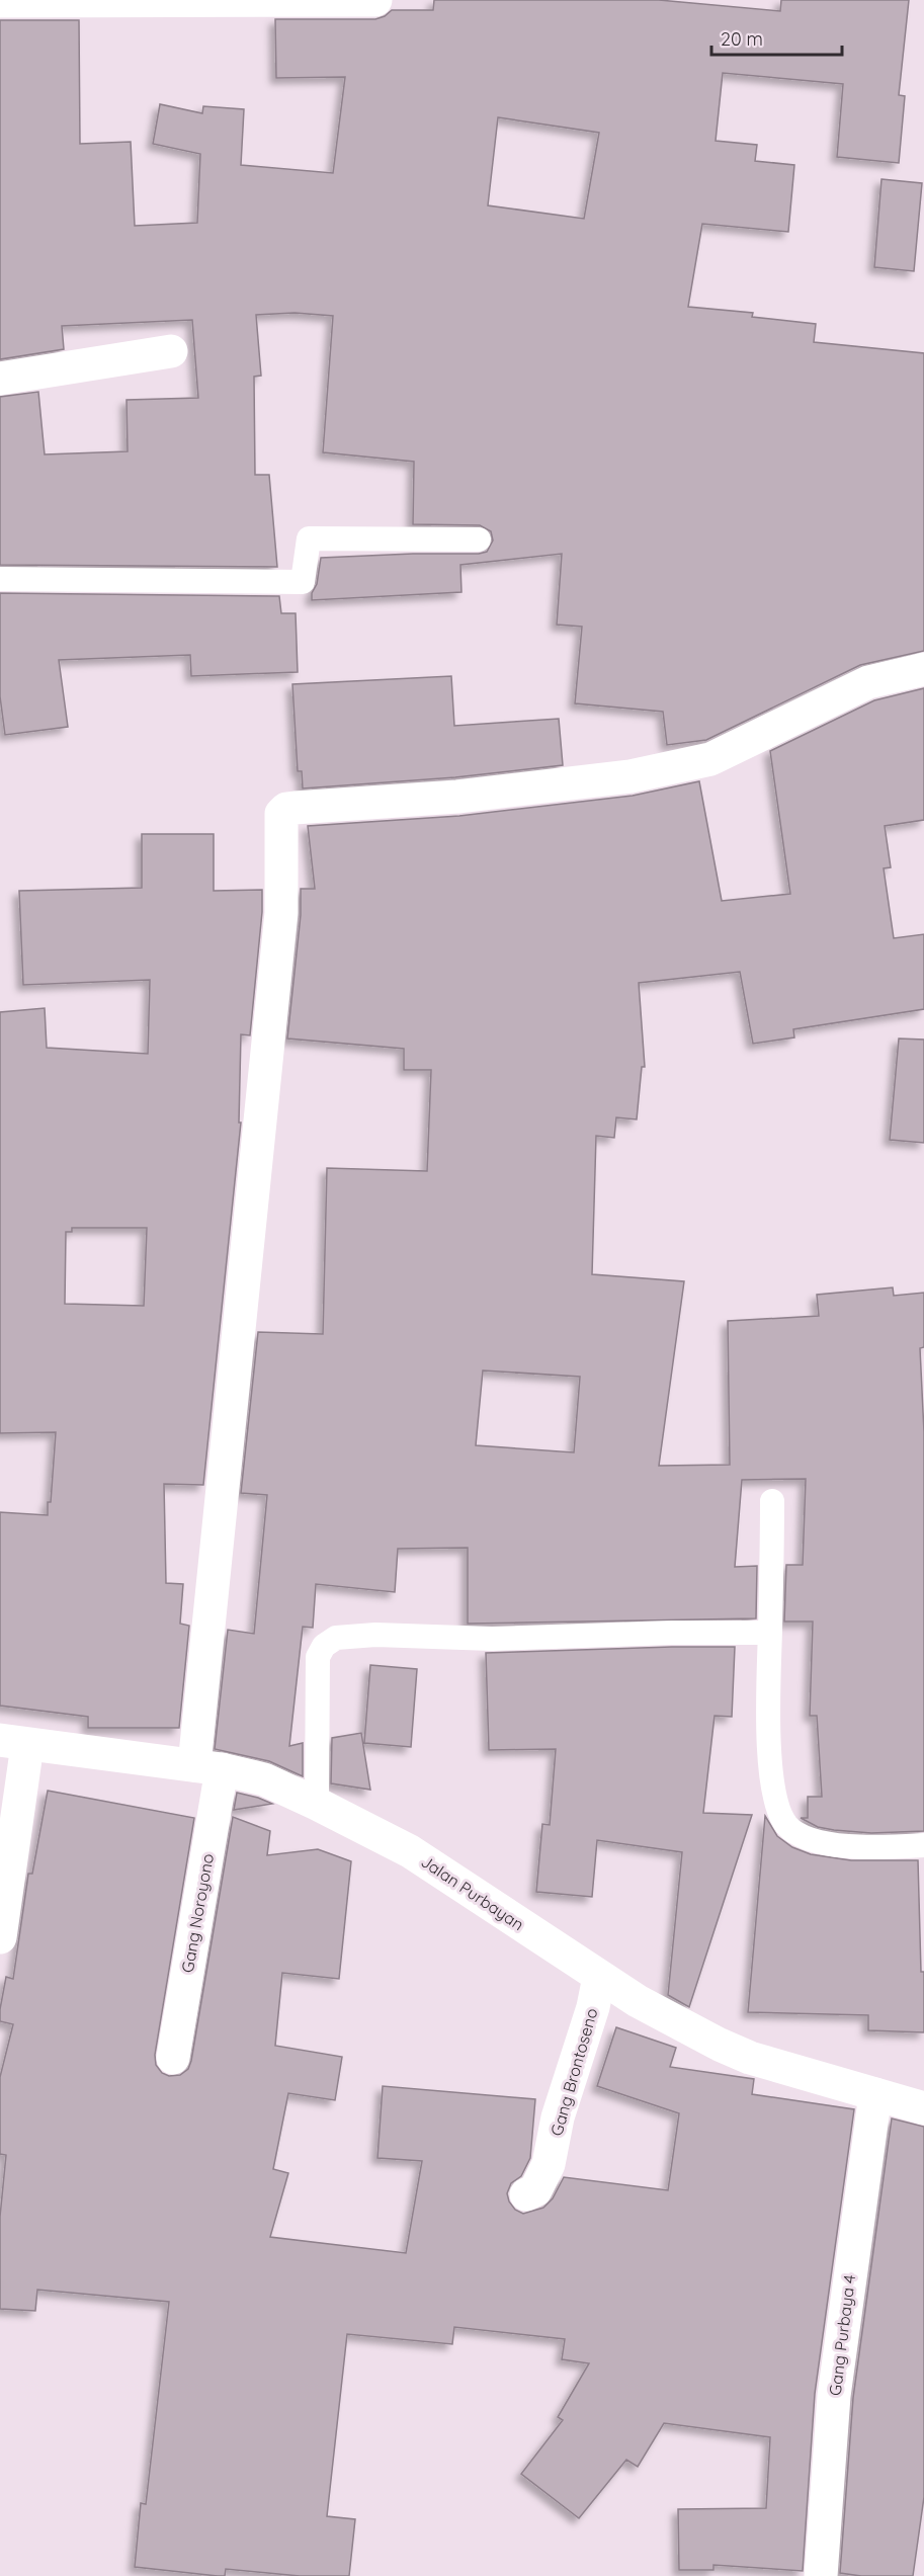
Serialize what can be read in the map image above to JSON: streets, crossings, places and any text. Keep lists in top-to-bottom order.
{
  "streets": {
    "street": [
      "Jalan Purbayan",
      "Gang Noroyono",
      "Gang Brontoseno",
      "Gang Purbaya 4"
    ]
  },
  "crossings": [
    ["Jalan Purbayan", "Gang Noroyono"],
    ["Jalan Purbayan", "Gang Brontoseno"],
    ["Jalan Purbayan", "Gang Purbaya 4"]
  ],
  "scale_bar": "20 m"
}
